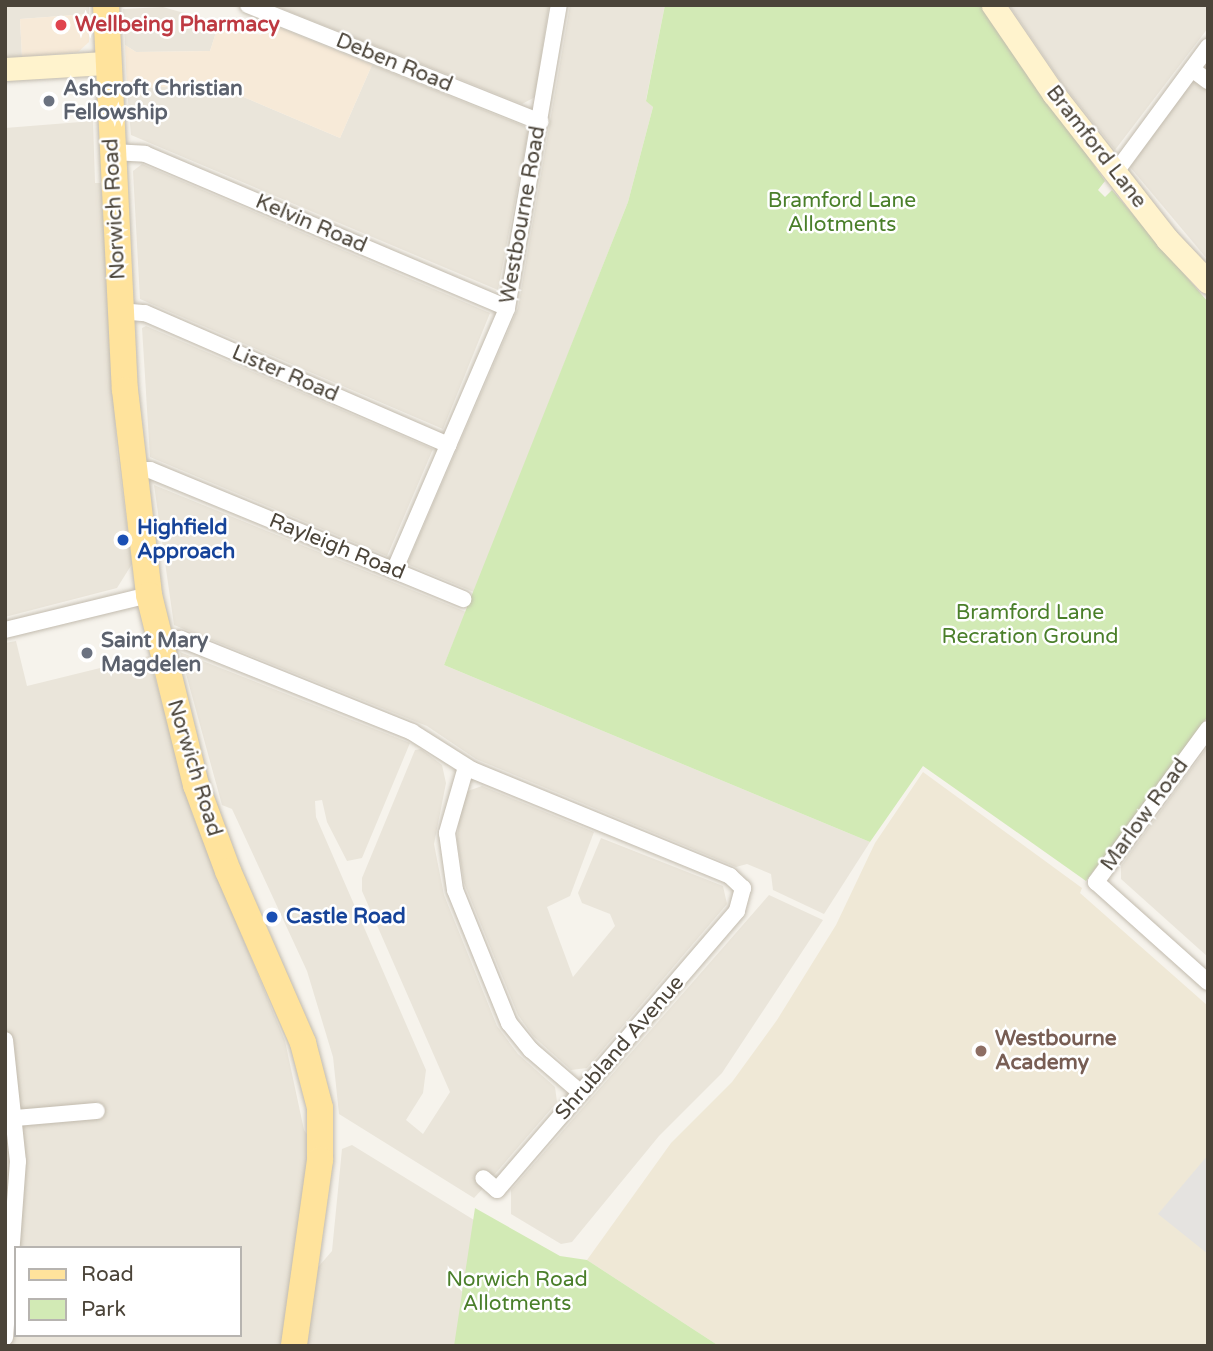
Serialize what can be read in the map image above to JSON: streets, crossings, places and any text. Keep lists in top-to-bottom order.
{
  "streets": {
    "main road": ["Norwich Road"],
    "street": [
      "Deben Road",
      "Bramford Lane",
      "Westbourne Road",
      "Kelvin Road",
      "Lister Road",
      "Rayleigh Road",
      "Marlow Road",
      "Shrubland Avenue"
    ]
  },
  "crossings": [
    ["Deben Road", "Westbourne Road"],
    ["Norwich Road", "Kelvin Road"],
    ["Norwich Road", "Lister Road"],
    ["Norwich Road", "Rayleigh Road"],
    ["Westbourne Road", "Kelvin Road"],
    ["Westbourne Road", "Lister Road"],
    ["Westbourne Road", "Rayleigh Road"]
  ],
  "parks": ["Bramford Lane Allotments", "Bramford Lane Recration Ground", "Norwich Road Allotments"],
  "places": [
    "Wellbeing Pharmacy",
    "Ashcroft Christian Fellowship",
    "Highfield Approach",
    "Saint Mary Magdelen",
    "Castle Road",
    "Westbourne Academy"
  ],
  "legend": ["Road", "Park"]
}
